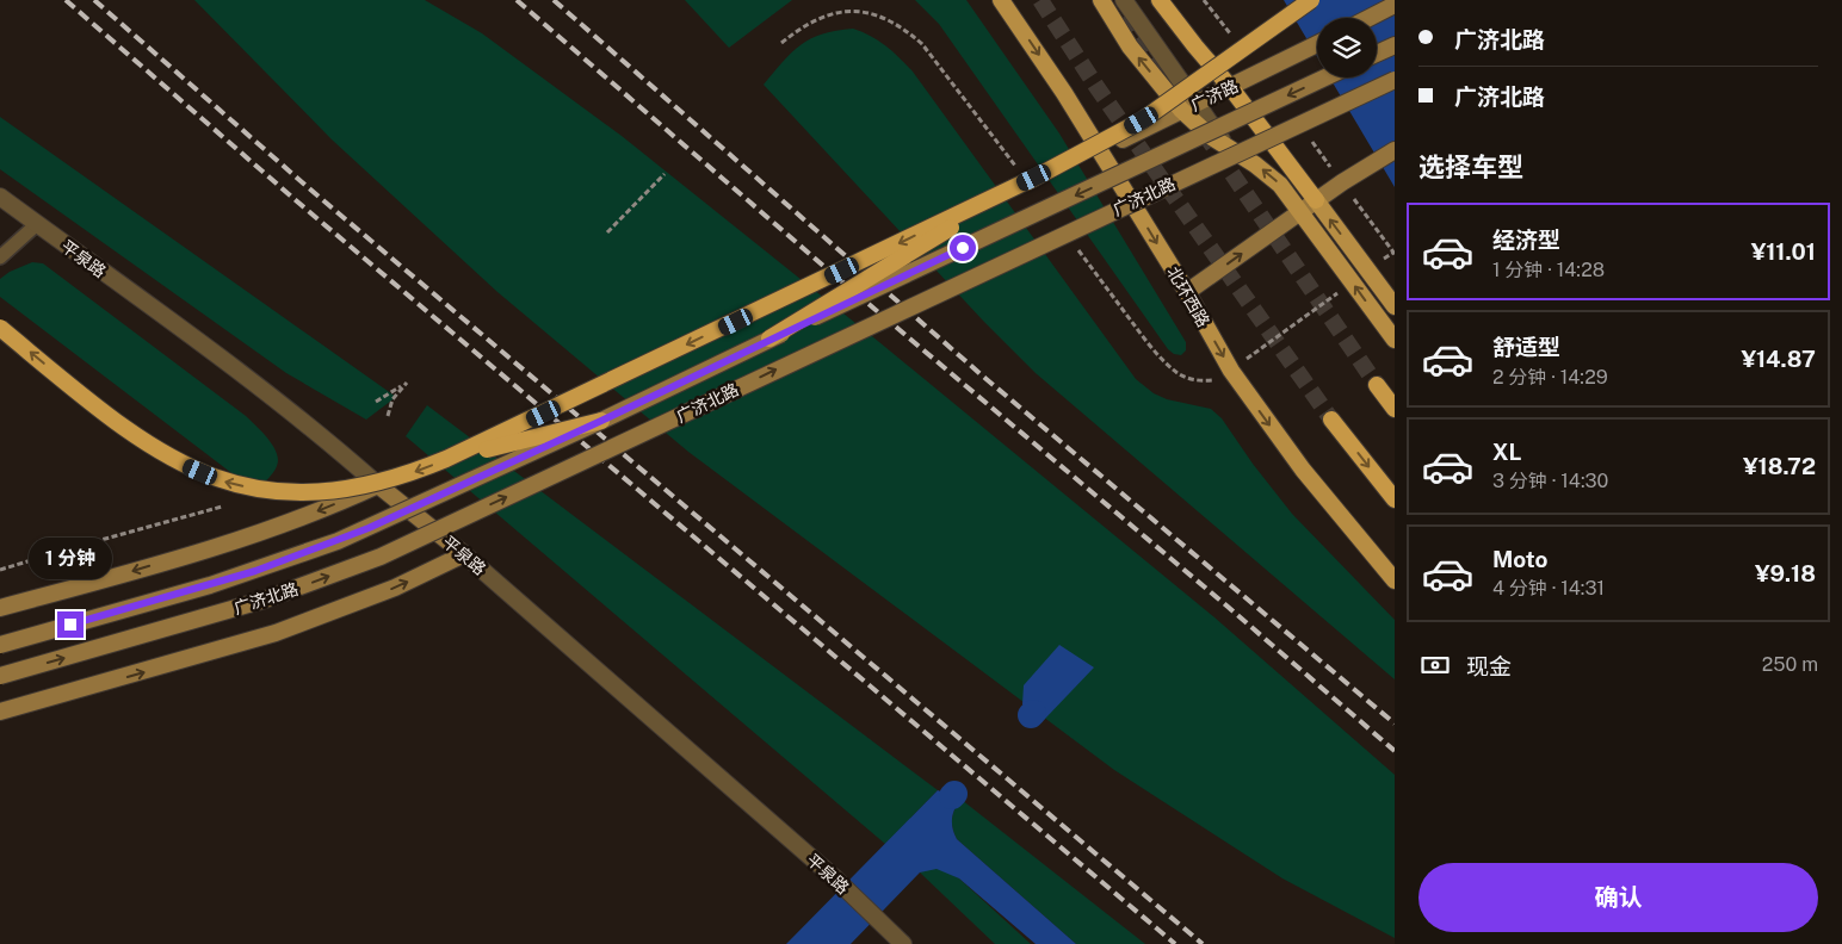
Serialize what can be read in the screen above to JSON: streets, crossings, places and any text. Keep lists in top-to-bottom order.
{
  "streets": {
    "main road": [
      "广济路",
      "广济北路",
      "平泉路",
      "北环西路"
    ]
  },
  "crossings": [
    ["广济路", "北环西路"]
  ],
  "page": {
    "banner": ["广济北路", "广济北路"],
    "heading": "选择车型",
    "list": [
      {
        "name": "经济型",
        "note": "1 分钟 · 14:28",
        "value": "¥11.01"
      },
      {
        "name": "舒适型",
        "note": "2 分钟 · 14:29",
        "value": "¥14.87"
      },
      {
        "name": "XL",
        "note": "3 分钟 · 14:30",
        "value": "¥18.72"
      },
      {
        "name": "Moto",
        "note": "4 分钟 · 14:31",
        "value": "¥9.18"
      }
    ],
    "bubble": "1 分钟",
    "pay": ["现金", "250 m"],
    "buttons": "确认"
  }
}
